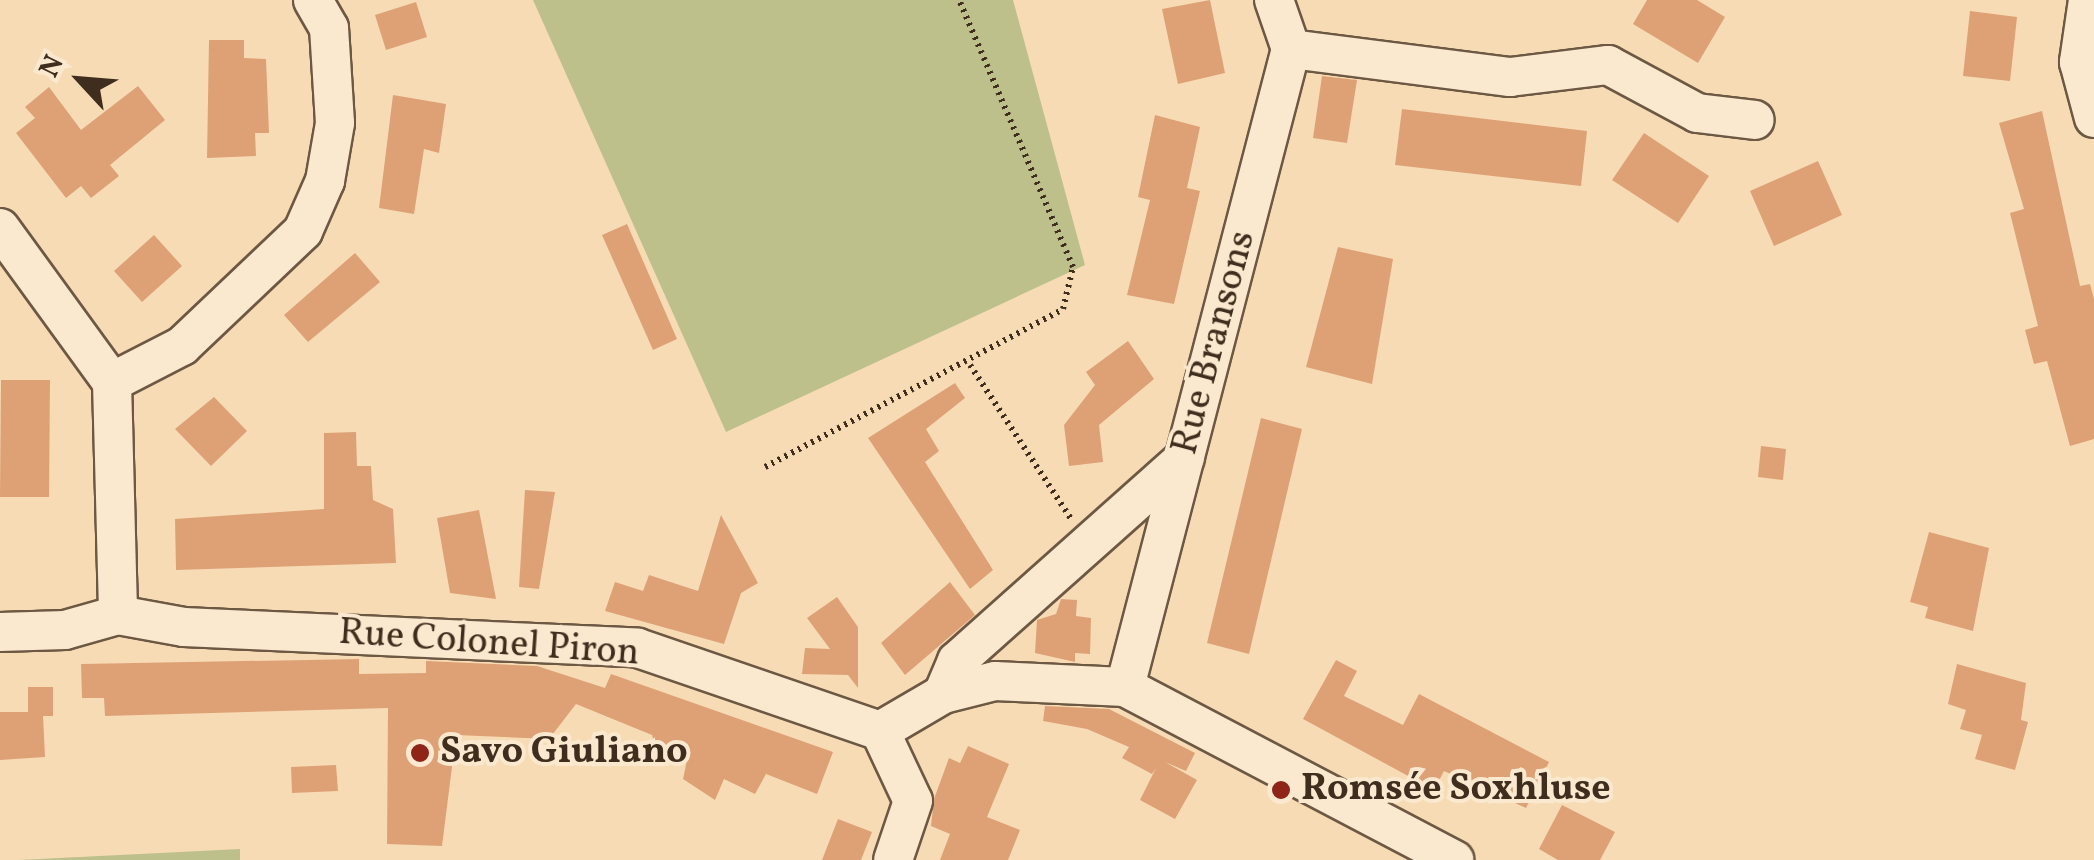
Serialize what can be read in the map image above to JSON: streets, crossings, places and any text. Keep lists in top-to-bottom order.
{
  "streets": {
    "street": ["Rue Bransons", "Rue Colonel Piron"]
  },
  "places": ["Savo Giuliano", "Romsée Soxhluse"],
  "north": "top left"
}
